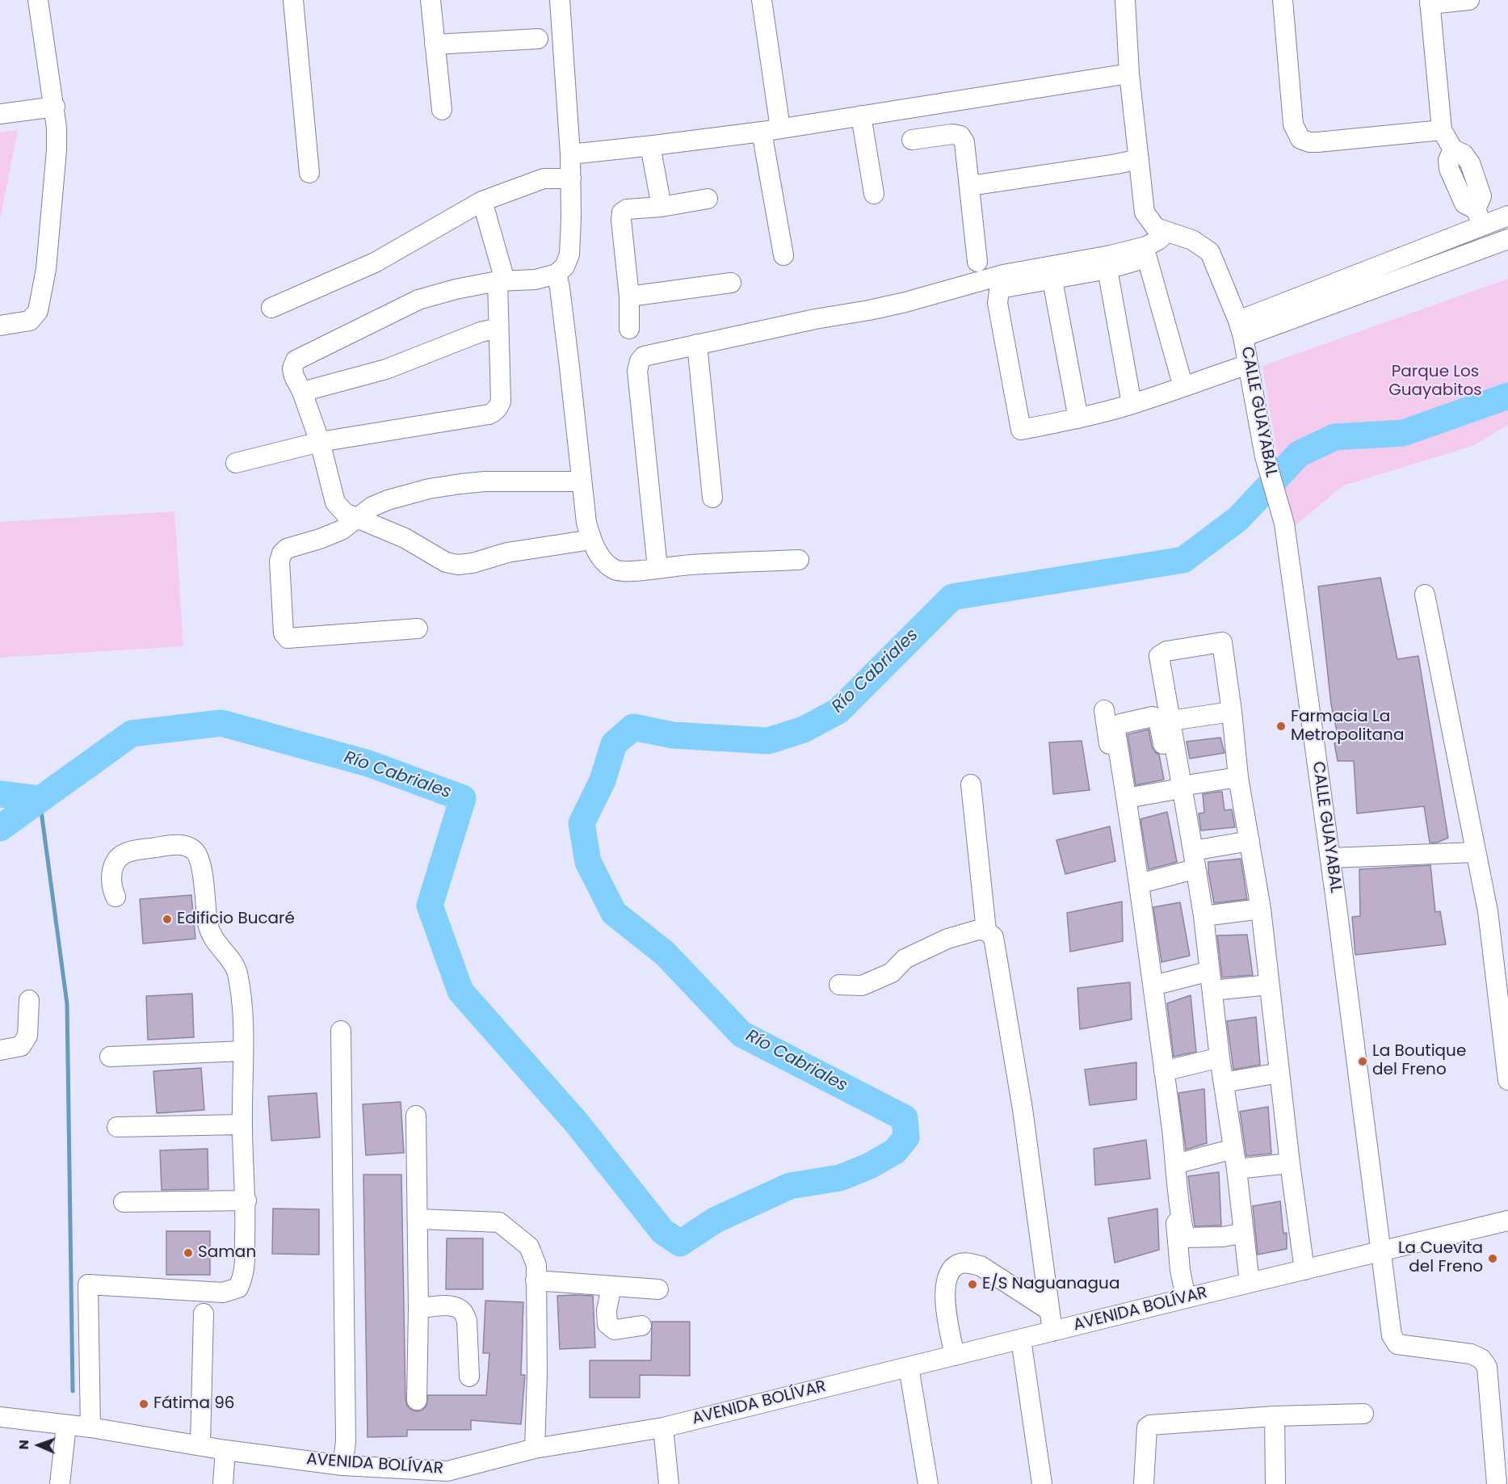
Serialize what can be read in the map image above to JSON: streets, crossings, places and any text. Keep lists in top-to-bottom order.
{
  "streets": {
    "street": ["CALLE GUAYABAL", "AVENIDA BOLÍVAR"]
  },
  "crossings": [
    ["CALLE GUAYABAL", "AVENIDA BOLÍVAR"]
  ],
  "water": ["Río Cabriales"],
  "parks": ["Parque Los Guayabitos"],
  "places": [
    "Farmacia La Metropolitana",
    "Edificio Bucaré",
    "La Boutique del Freno",
    "Saman",
    "La Cuevita del Freno",
    "E/S Naguanagua",
    "Fátima 96"
  ],
  "north": "left"
}
